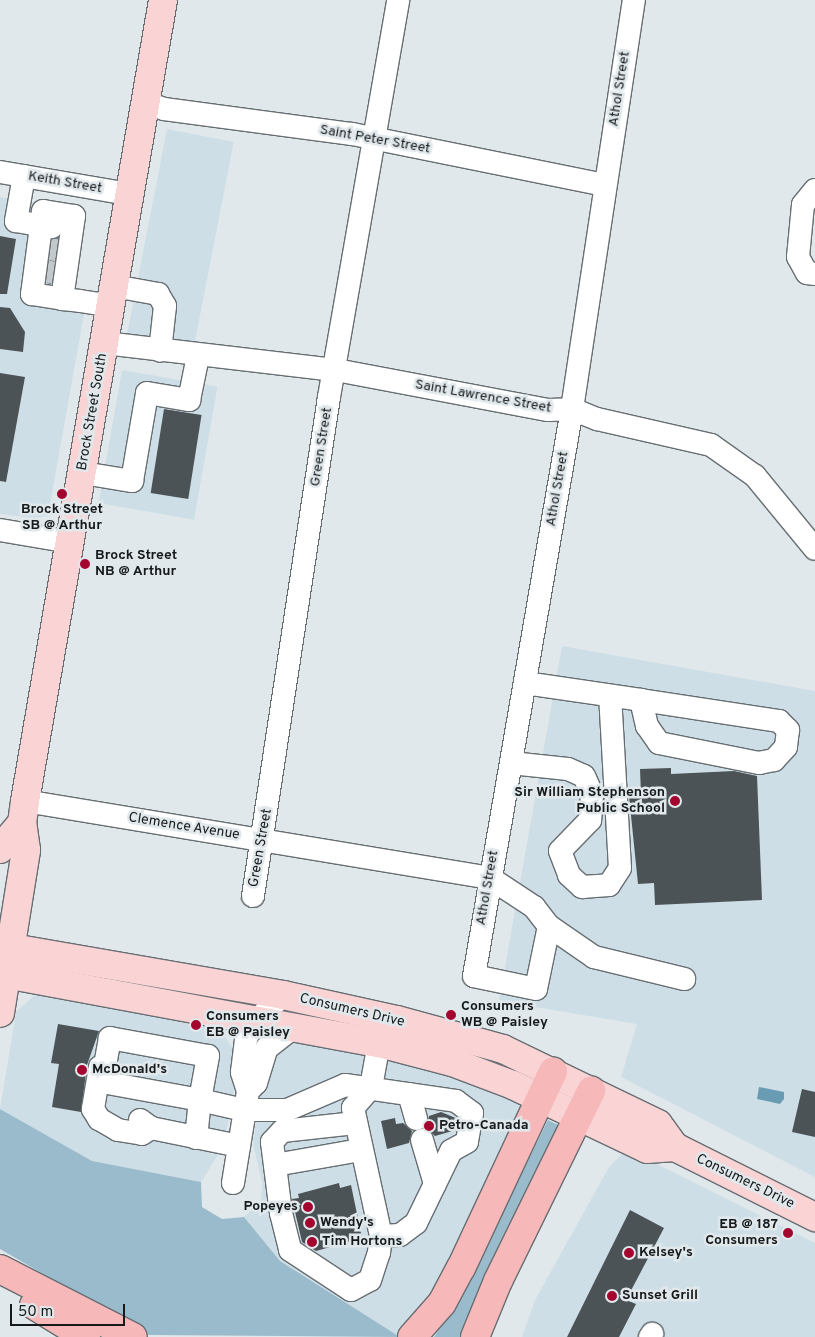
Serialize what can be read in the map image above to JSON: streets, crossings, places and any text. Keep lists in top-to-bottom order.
{
  "streets": {
    "main road": ["Brock Street South", "Consumers Drive"],
    "street": [
      "Athol Street",
      "Saint Peter Street",
      "Keith Street",
      "Saint Lawrence Street",
      "Green Street",
      "Clemence Avenue"
    ]
  },
  "crossings": [
    ["Athol Street", "Saint Peter Street"],
    ["Athol Street", "Saint Lawrence Street"],
    ["Athol Street", "Clemence Avenue"],
    ["Saint Peter Street", "Brock Street South"],
    ["Saint Peter Street", "Green Street"],
    ["Keith Street", "Brock Street South"],
    ["Saint Lawrence Street", "Brock Street South"],
    ["Saint Lawrence Street", "Green Street"],
    ["Brock Street South", "Clemence Avenue"],
    ["Brock Street South", "Consumers Drive"],
    ["Green Street", "Clemence Avenue"]
  ],
  "places": [
    "Brock Street SB @ Arthur",
    "Brock Street NB @ Arthur",
    "Sir William Stephenson Public School",
    "Consumers WB @ Paisley",
    "Consumers EB @ Paisley",
    "McDonald's",
    "Petro-Canada",
    "Popeyes",
    "Wendy's",
    "EB @ 187 Consumers",
    "Tim Hortons",
    "Kelsey's",
    "Sunset Grill"
  ],
  "scale_bar": "50 m"
}
